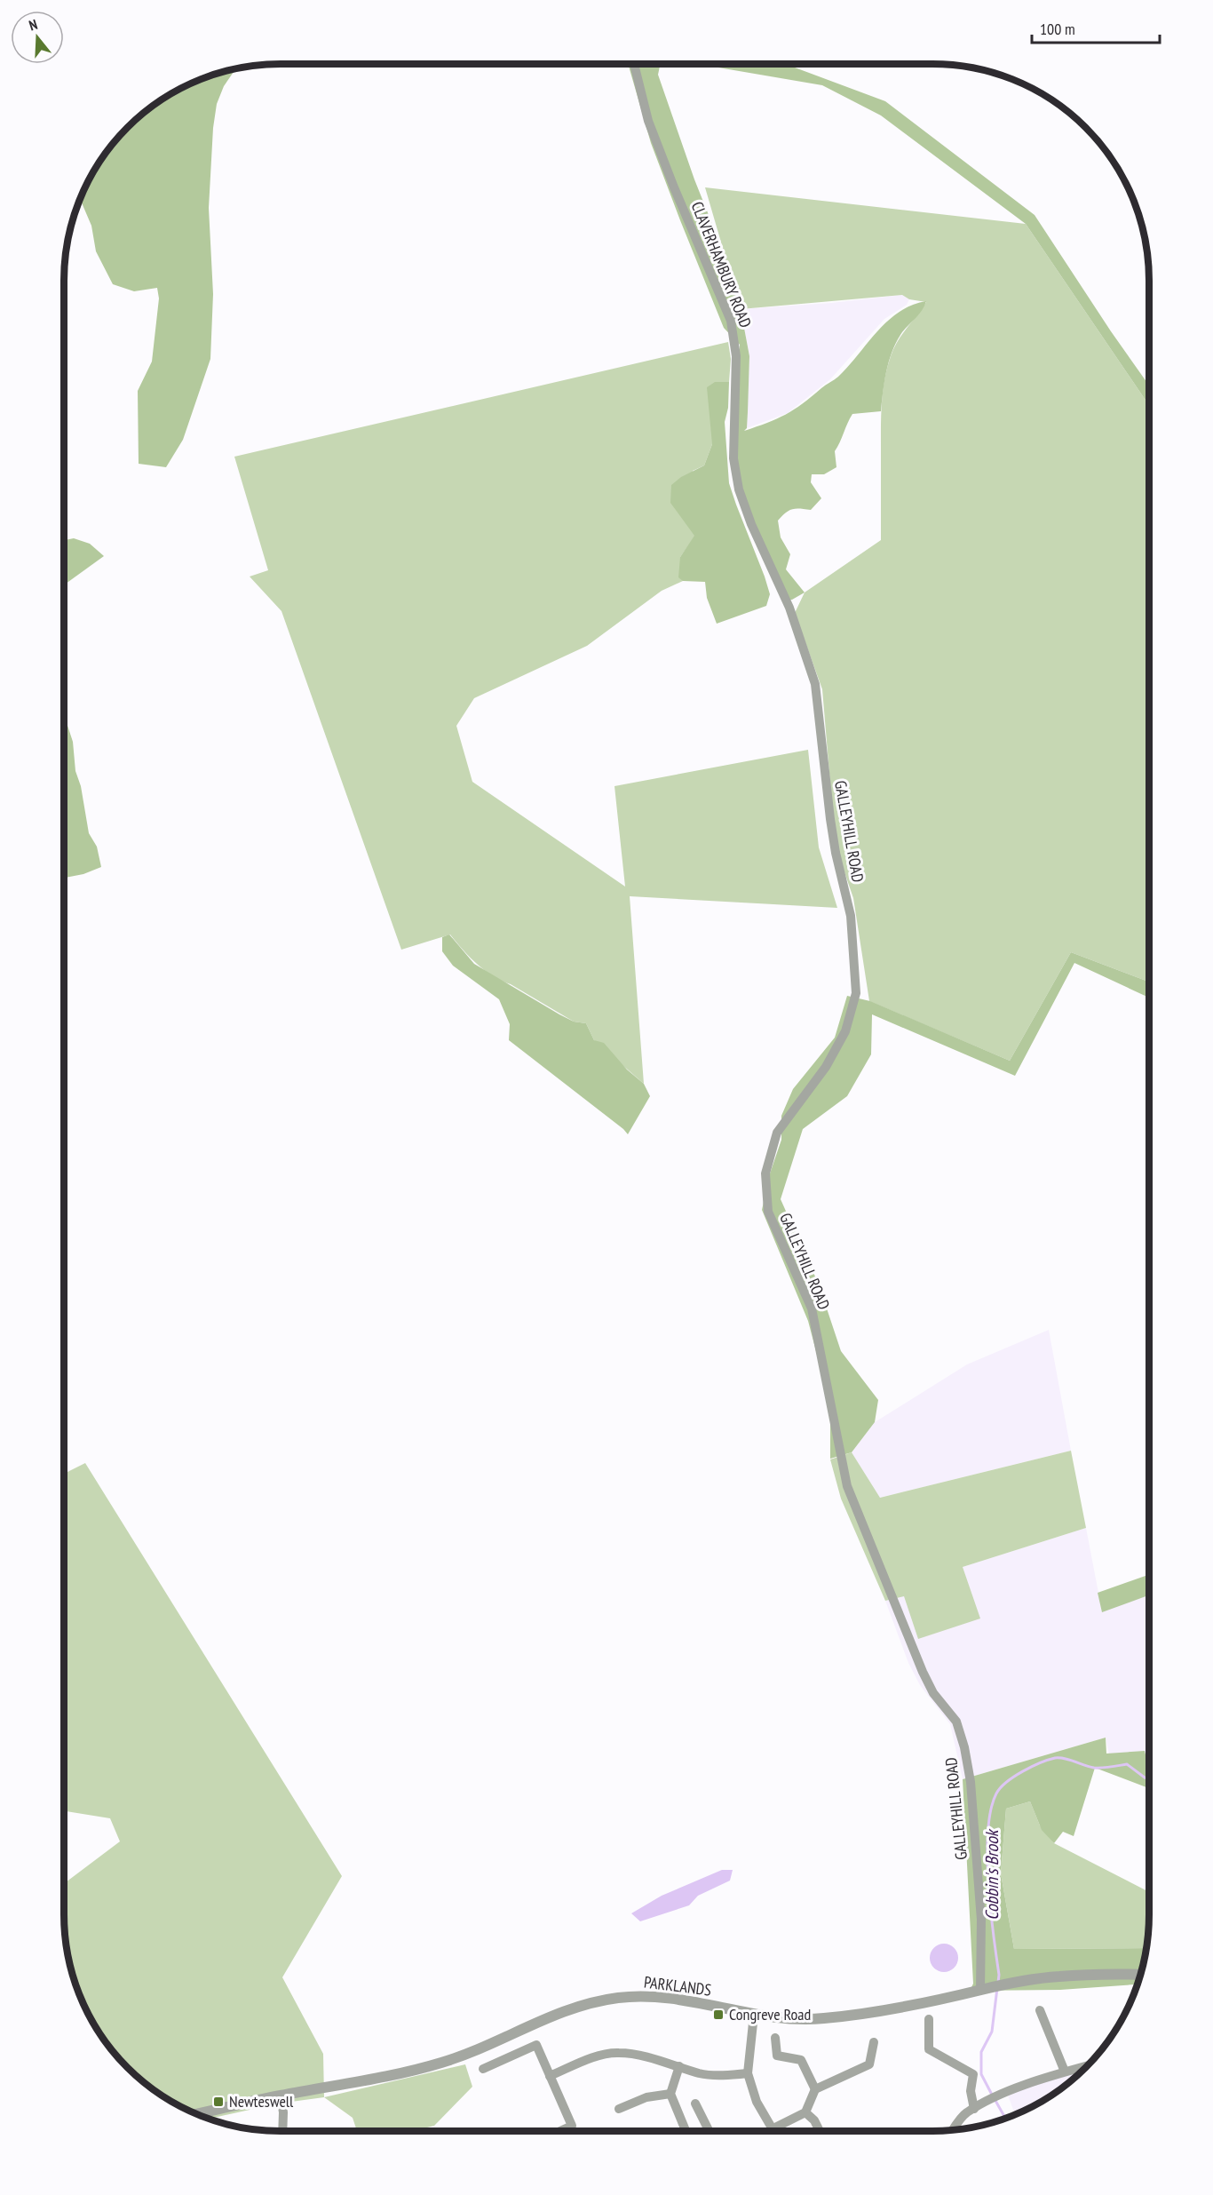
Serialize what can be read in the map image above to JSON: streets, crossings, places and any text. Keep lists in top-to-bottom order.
{
  "streets": {
    "street": ["CLAVERHAMBURY ROAD", "GALLEYHILL ROAD", "PARKLANDS"]
  },
  "crossings": [
    ["CLAVERHAMBURY ROAD", "GALLEYHILL ROAD"],
    ["GALLEYHILL ROAD", "PARKLANDS"]
  ],
  "water": ["Cobbin's Brook"],
  "places": {
    "transit": ["Congreve Road", "Newteswell"]
  },
  "scale_bar": "100 m",
  "north": "top"
}
